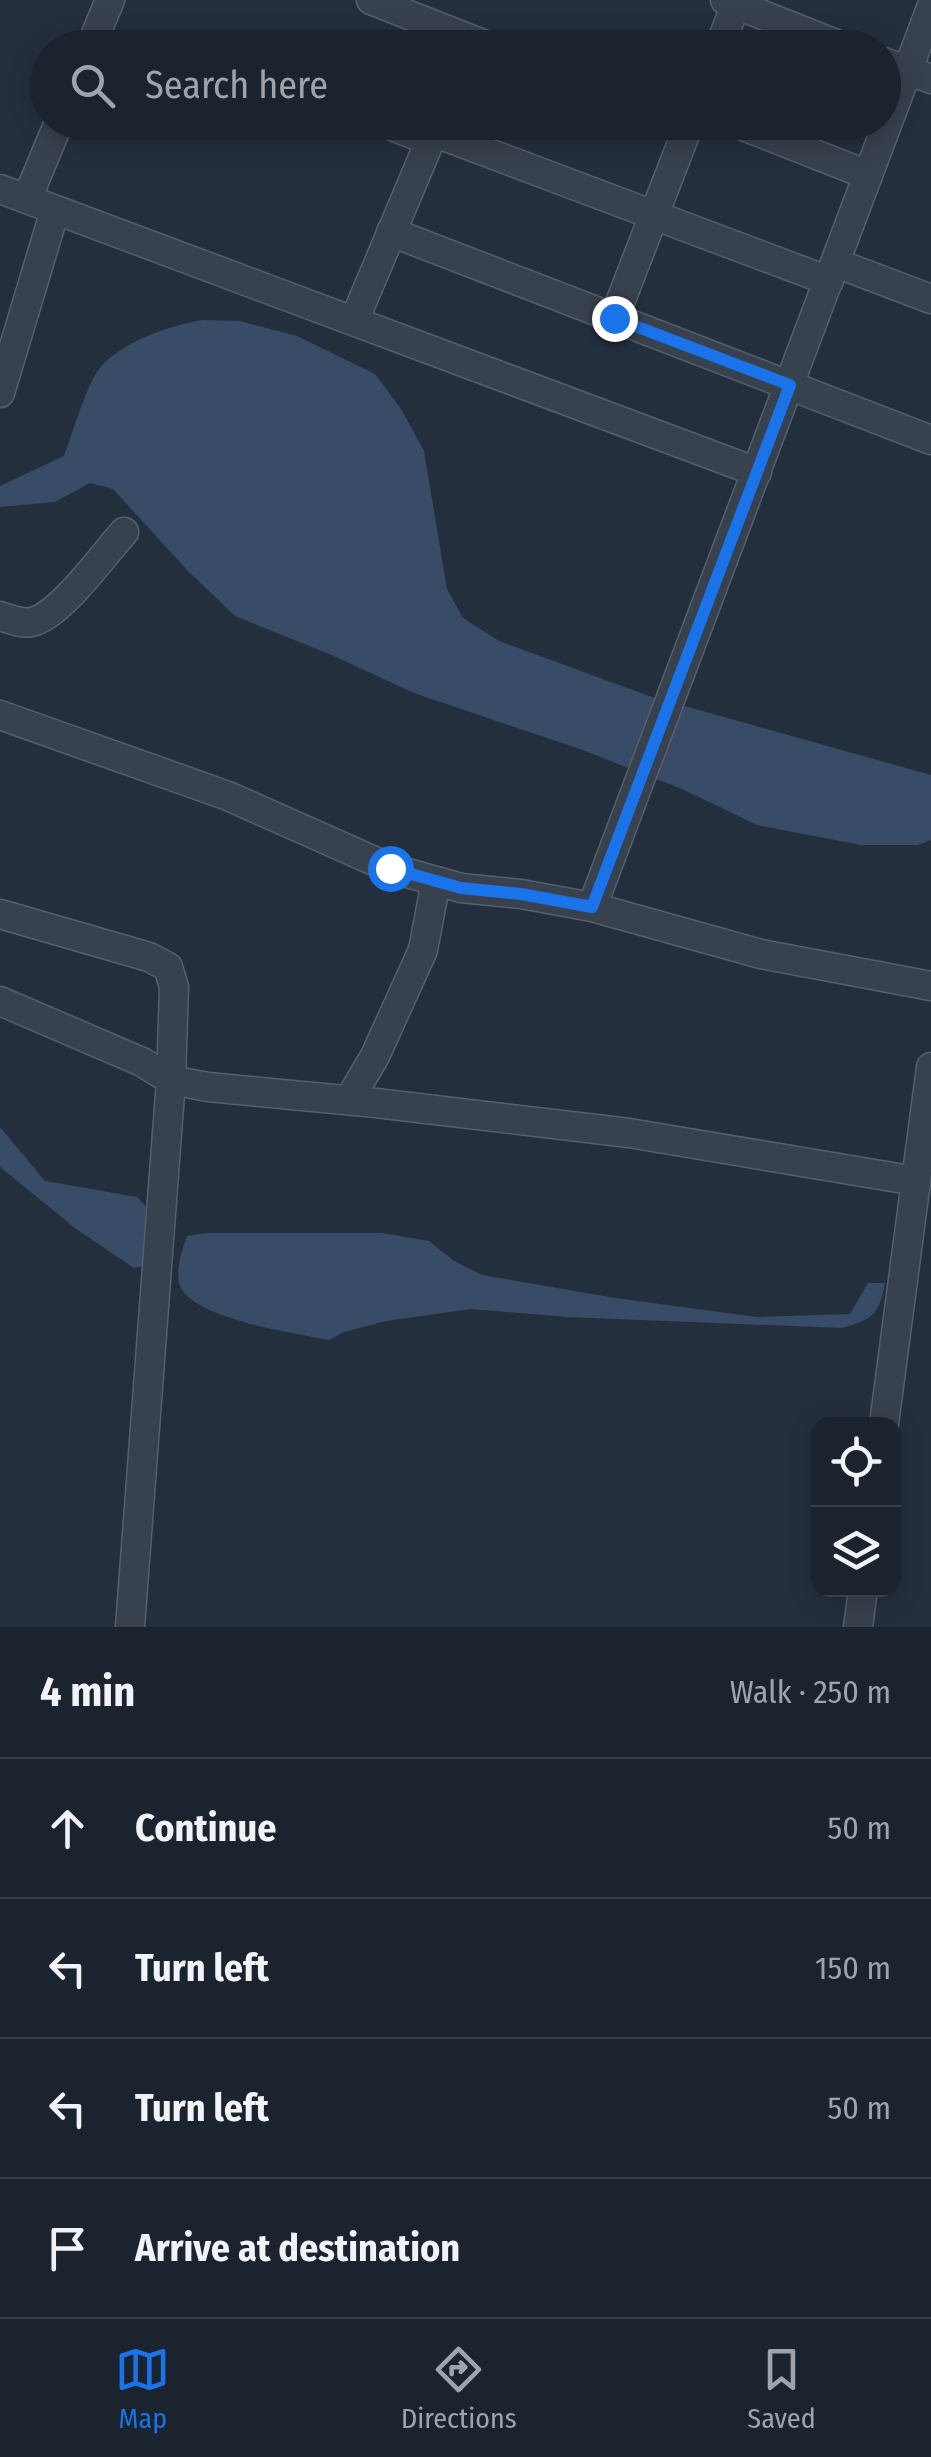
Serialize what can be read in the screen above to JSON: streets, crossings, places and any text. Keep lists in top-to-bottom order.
{
  "page": {
    "search": "Search here",
    "heading": ["4 min", "Walk · 250 m"],
    "list": [
      ["Continue", "50 m"],
      ["Turn left", "150 m"],
      ["Turn left", "50 m"],
      "Arrive at destination"
    ],
    "nav": ["Map", "Directions", "Saved"]
  }
}
